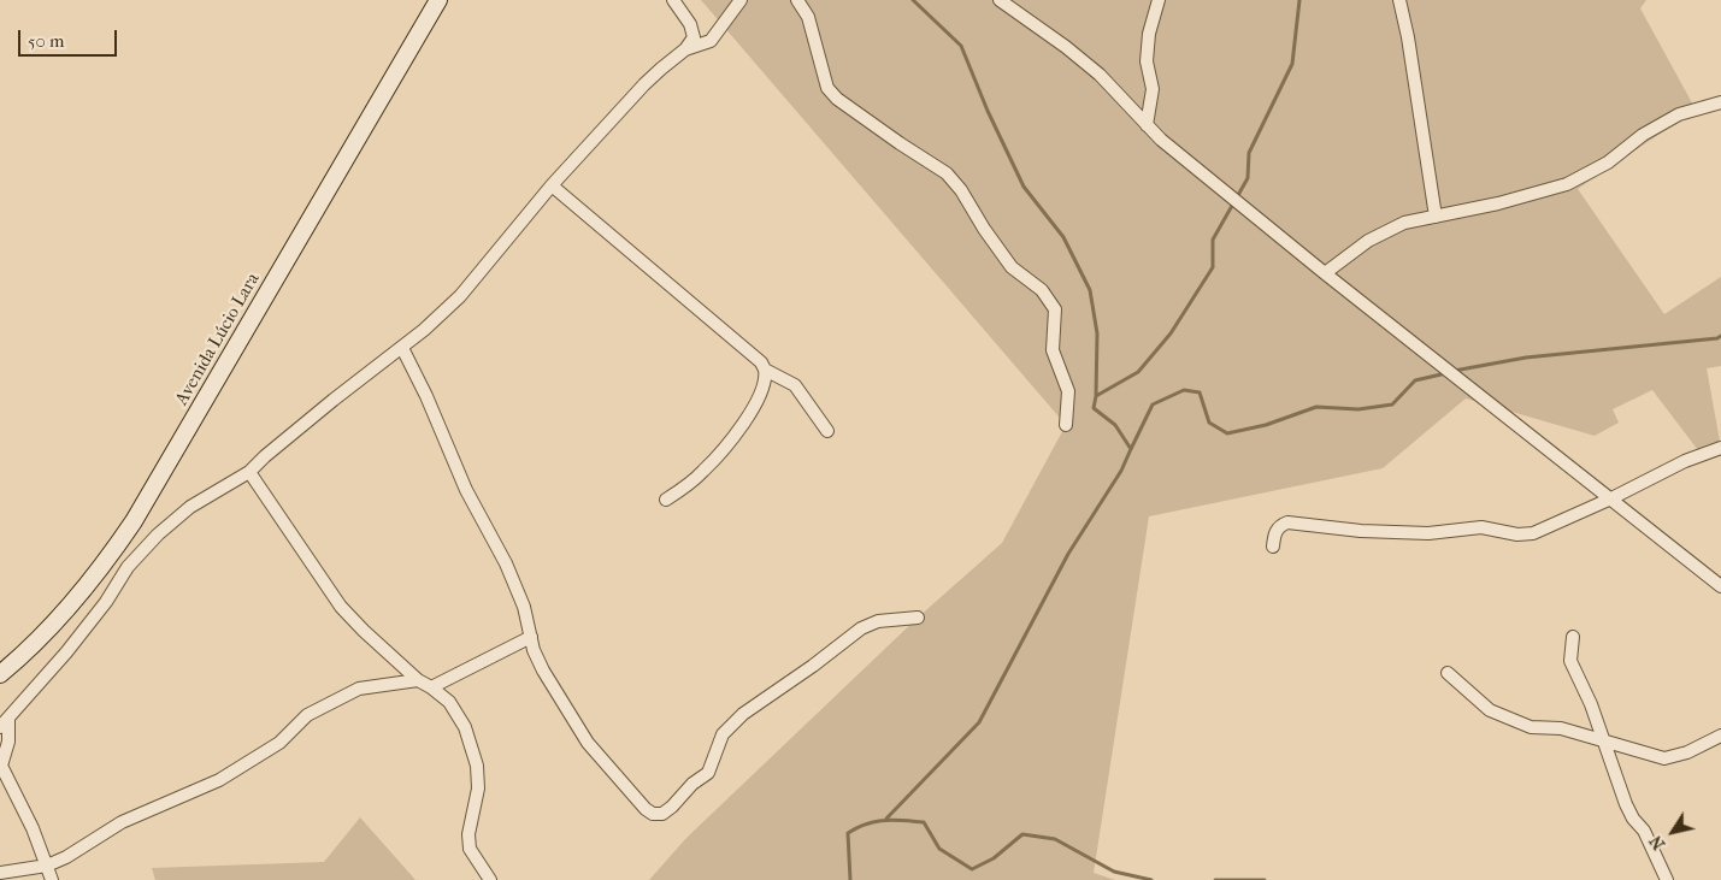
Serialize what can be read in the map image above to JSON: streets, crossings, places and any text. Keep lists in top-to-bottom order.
{
  "streets": {
    "main road": ["Avenida Lúcio Lara"]
  },
  "scale_bar": "50 m",
  "north": "bottom left"
}
